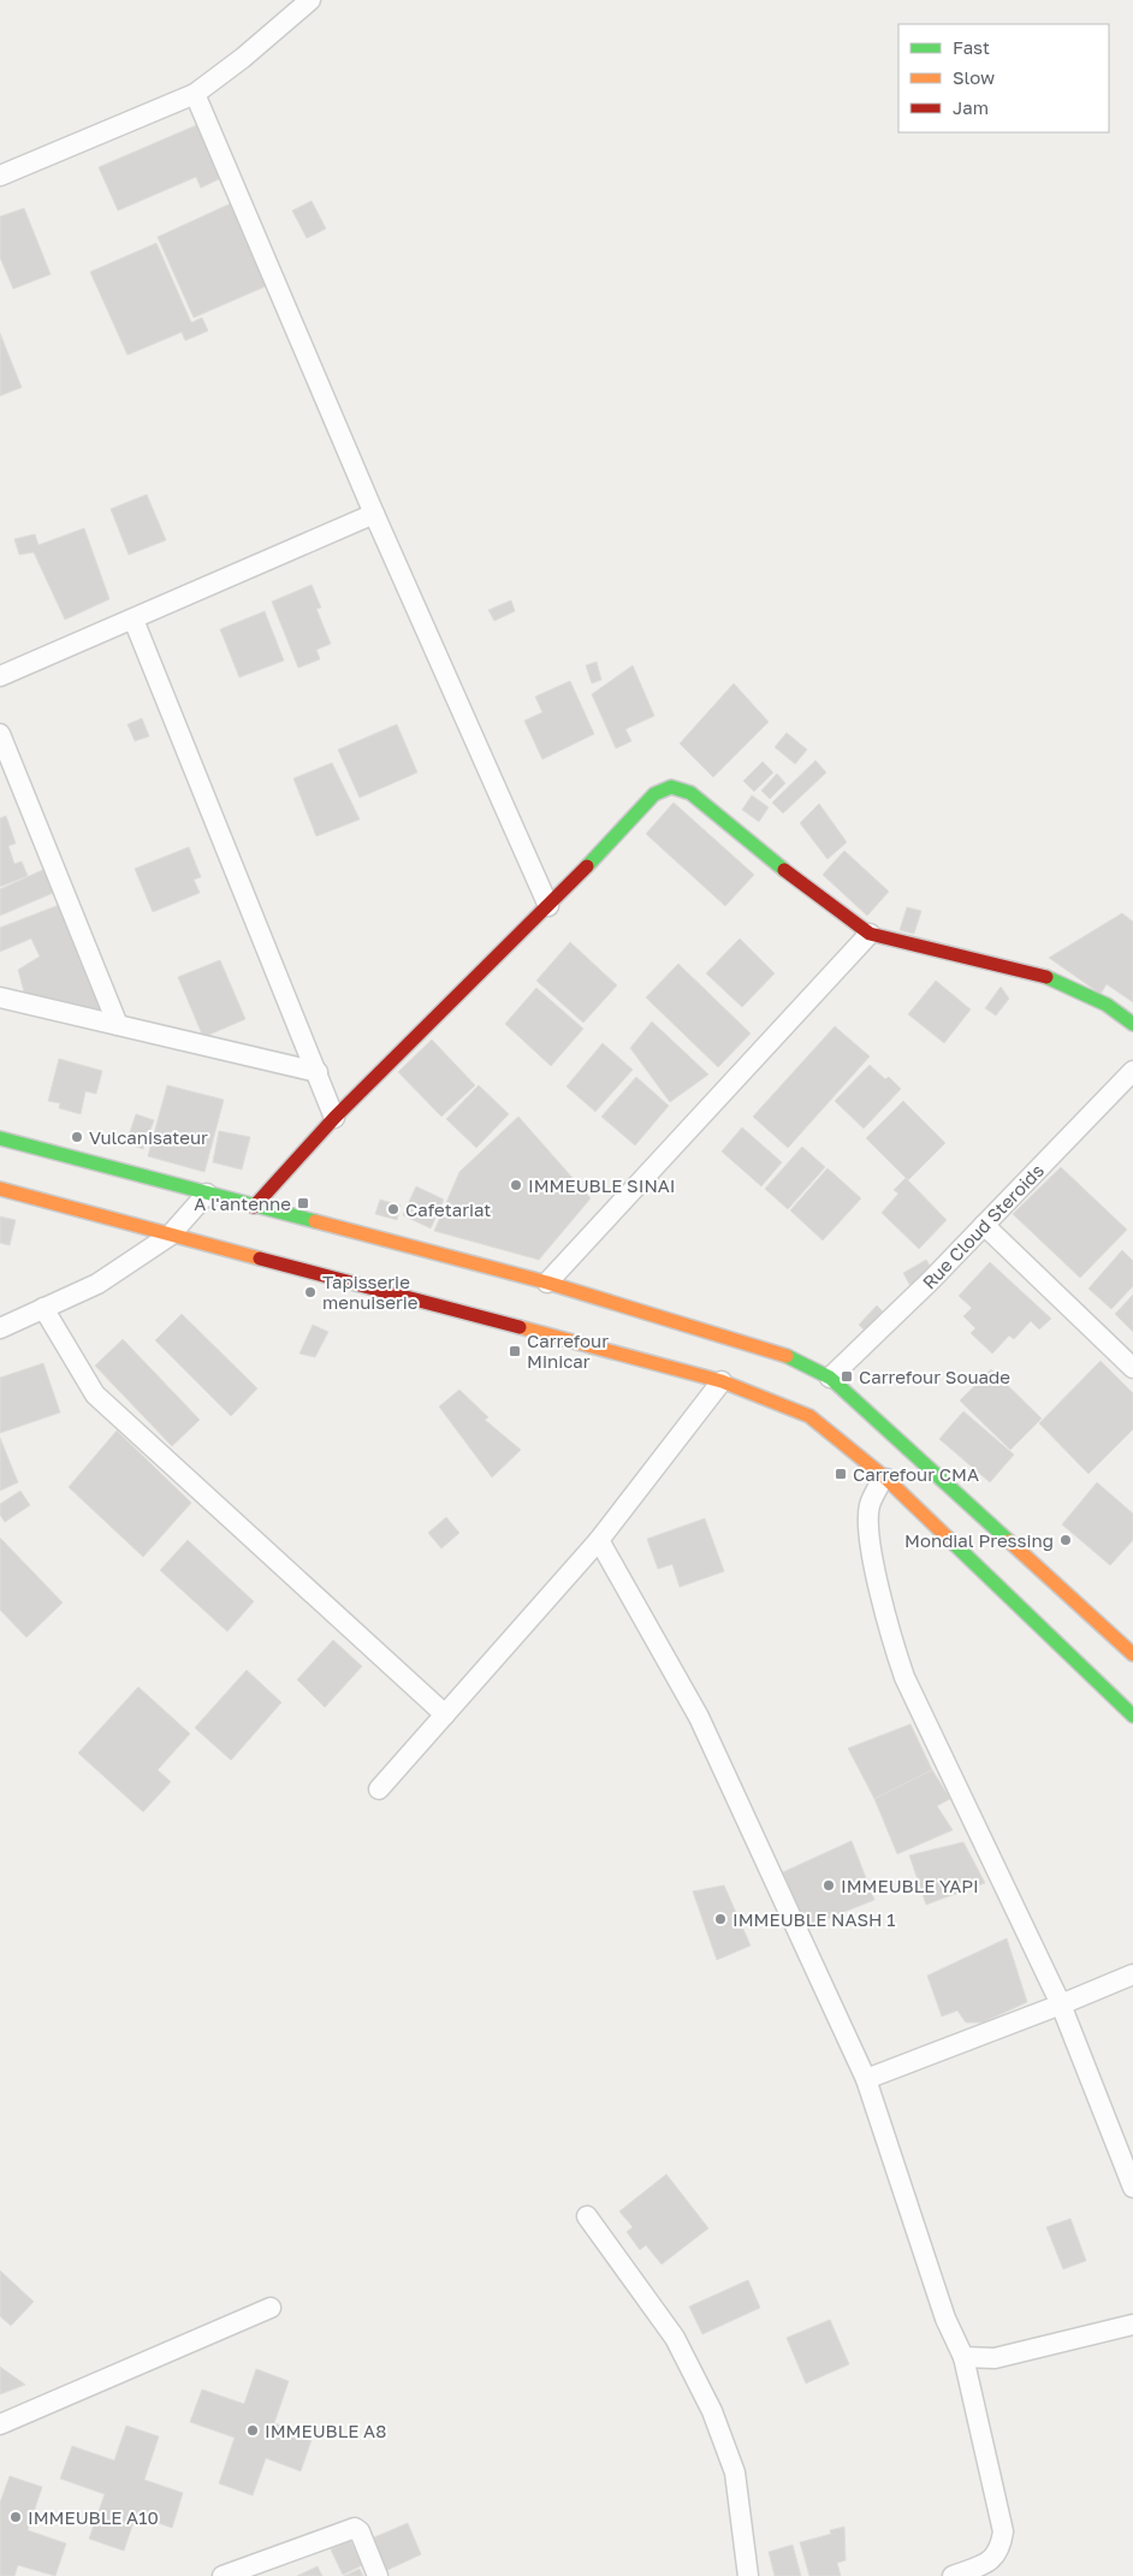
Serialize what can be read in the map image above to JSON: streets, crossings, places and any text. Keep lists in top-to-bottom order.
{
  "streets": {
    "street": ["Rue Cloud Steroids"]
  },
  "places": {
    "other": [
      "Vulcanisateur",
      "IMMEUBLE SINAI",
      "Cafetariat",
      "Tapisserie menuiserie",
      "Mondial Pressing",
      "IMMEUBLE YAPI",
      "IMMEUBLE NASH 1",
      "IMMEUBLE A8",
      "IMMEUBLE A10"
    ],
    "transit": [
      "A l'antenne",
      "Carrefour Minicar",
      "Carrefour Souade",
      "Carrefour CMA"
    ]
  },
  "legend": ["Fast", "Slow", "Jam"]
}
